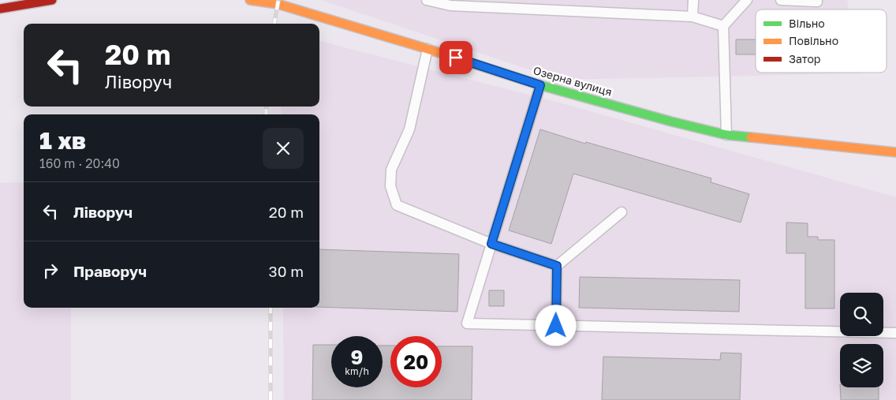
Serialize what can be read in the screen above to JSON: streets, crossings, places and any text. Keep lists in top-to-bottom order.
{
  "streets": {
    "street": ["Озерна вулиця"]
  },
  "legend": ["Вільно", "Повільно", "Затор"],
  "page": {
    "turn": ["20 m", "Ліворуч"],
    "heading": ["1 хв", "160 m · 20:40"],
    "list": [
      {
        "name": "Ліворуч",
        "value": "20 m"
      },
      {
        "name": "Праворуч",
        "value": "30 m"
      }
    ],
    "speed": "9 km/h",
    "limit": "20"
  }
}
